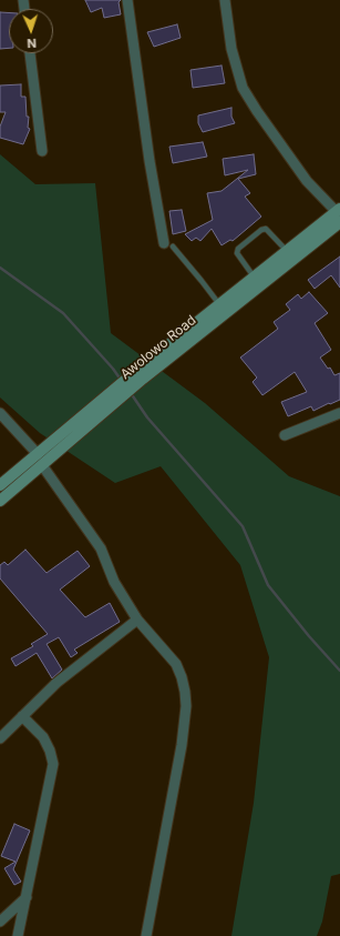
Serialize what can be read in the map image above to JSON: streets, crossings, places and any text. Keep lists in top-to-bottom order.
{
  "streets": {
    "main road": ["Awolowo Road"]
  },
  "north": "bottom"
}
